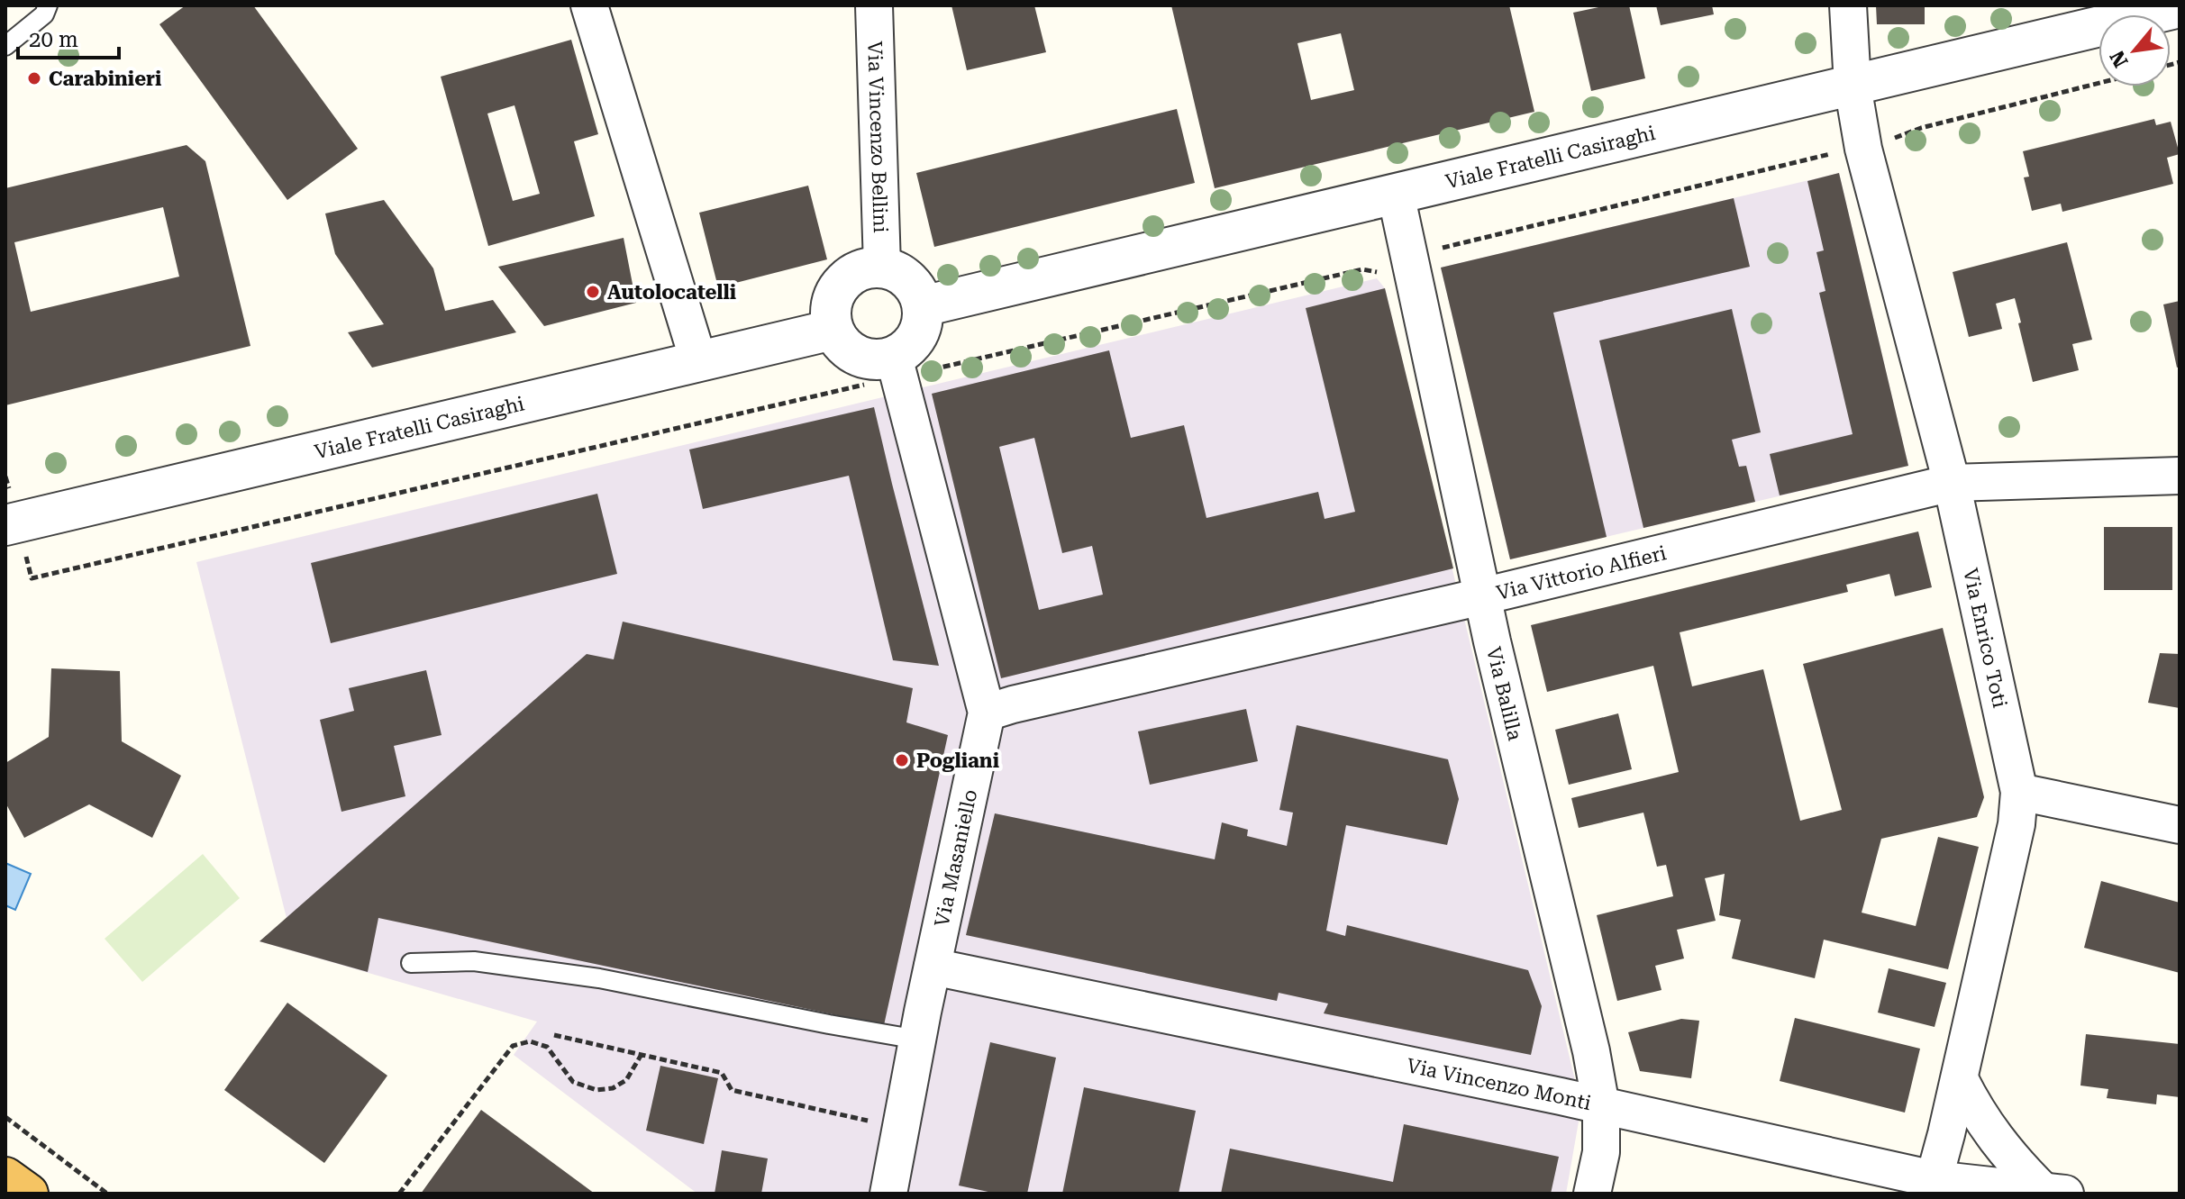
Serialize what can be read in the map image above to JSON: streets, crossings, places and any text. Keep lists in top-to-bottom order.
{
  "streets": {
    "street": [
      "Via Vincenzo Bellini",
      "Viale Fratelli Casiraghi",
      "Via Vittorio Alfieri",
      "Via Enrico Toti",
      "Via Balilla",
      "Via Masaniello",
      "Via Vincenzo Monti"
    ]
  },
  "crossings": [
    ["Via Vincenzo Bellini", "Viale Fratelli Casiraghi"],
    ["Via Vincenzo Bellini", "Via Masaniello"],
    ["Viale Fratelli Casiraghi", "Via Enrico Toti"],
    ["Viale Fratelli Casiraghi", "Via Balilla"],
    ["Viale Fratelli Casiraghi", "Via Masaniello"],
    ["Via Vittorio Alfieri", "Via Enrico Toti"],
    ["Via Vittorio Alfieri", "Via Balilla"],
    ["Via Vittorio Alfieri", "Via Masaniello"],
    ["Via Enrico Toti", "Via Vincenzo Monti"],
    ["Via Balilla", "Via Vincenzo Monti"],
    ["Via Masaniello", "Via Vincenzo Monti"]
  ],
  "places": ["Carabinieri", "Autolocatelli", "Pogliani"],
  "scale_bar": "20 m",
  "north": "bottom left"
}
